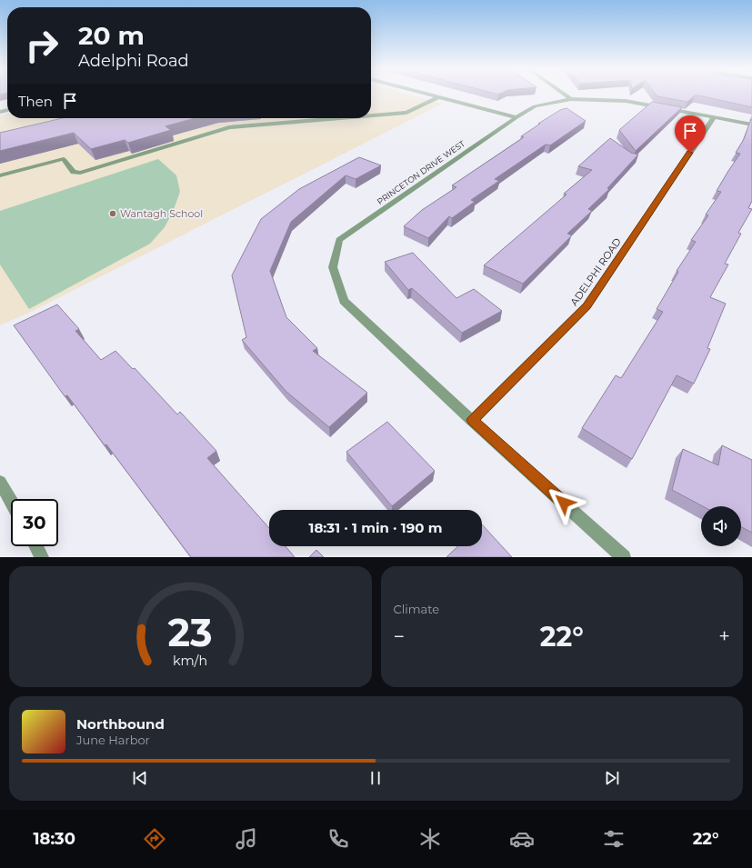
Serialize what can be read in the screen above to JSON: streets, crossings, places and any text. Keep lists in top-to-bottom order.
{
  "streets": {
    "street": ["PRINCETON DRIVE WEST", "ADELPHI ROAD"]
  },
  "crossings": [
    ["PRINCETON DRIVE WEST", "ADELPHI ROAD"]
  ],
  "places": ["Wantagh School"],
  "page": {
    "turn": ["20 m", "Adelphi Road"],
    "then": "Then",
    "limit": "30",
    "trip": "18:31 · 1 min · 190 m",
    "tile": "Climate",
    "heat": ["−", "22°", "+"],
    "song": ["Northbound", "June Harbor"],
    "tabs": ["18:30", "22°"],
    "gauge": ["23", "km/h"]
  }
}
